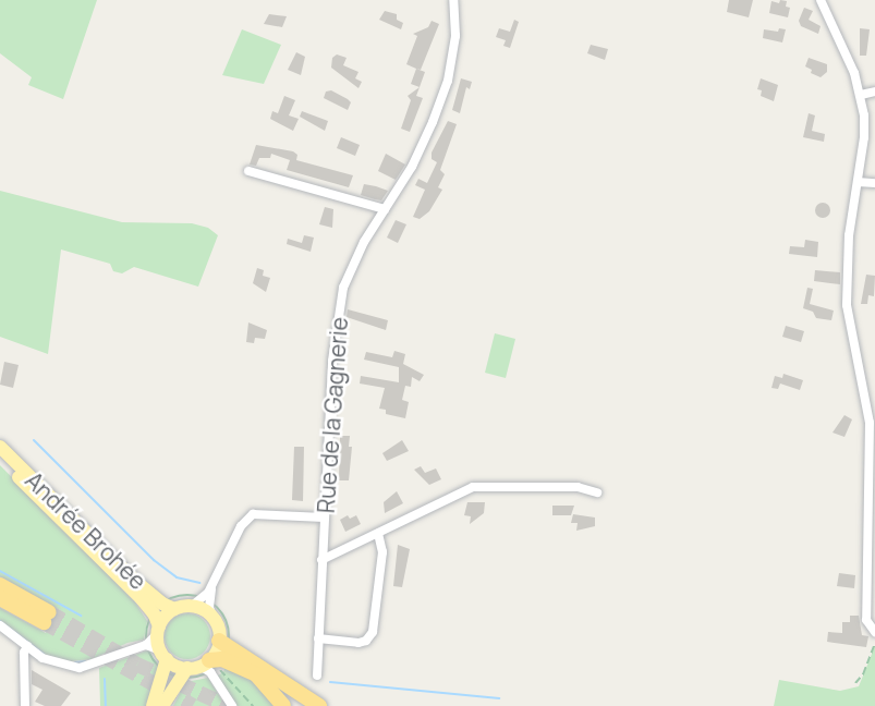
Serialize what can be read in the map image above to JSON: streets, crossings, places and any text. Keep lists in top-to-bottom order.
{
  "streets": {
    "main road": ["Andrée Brohée"],
    "street": ["Rue de la Gagnerie"]
  }
}
